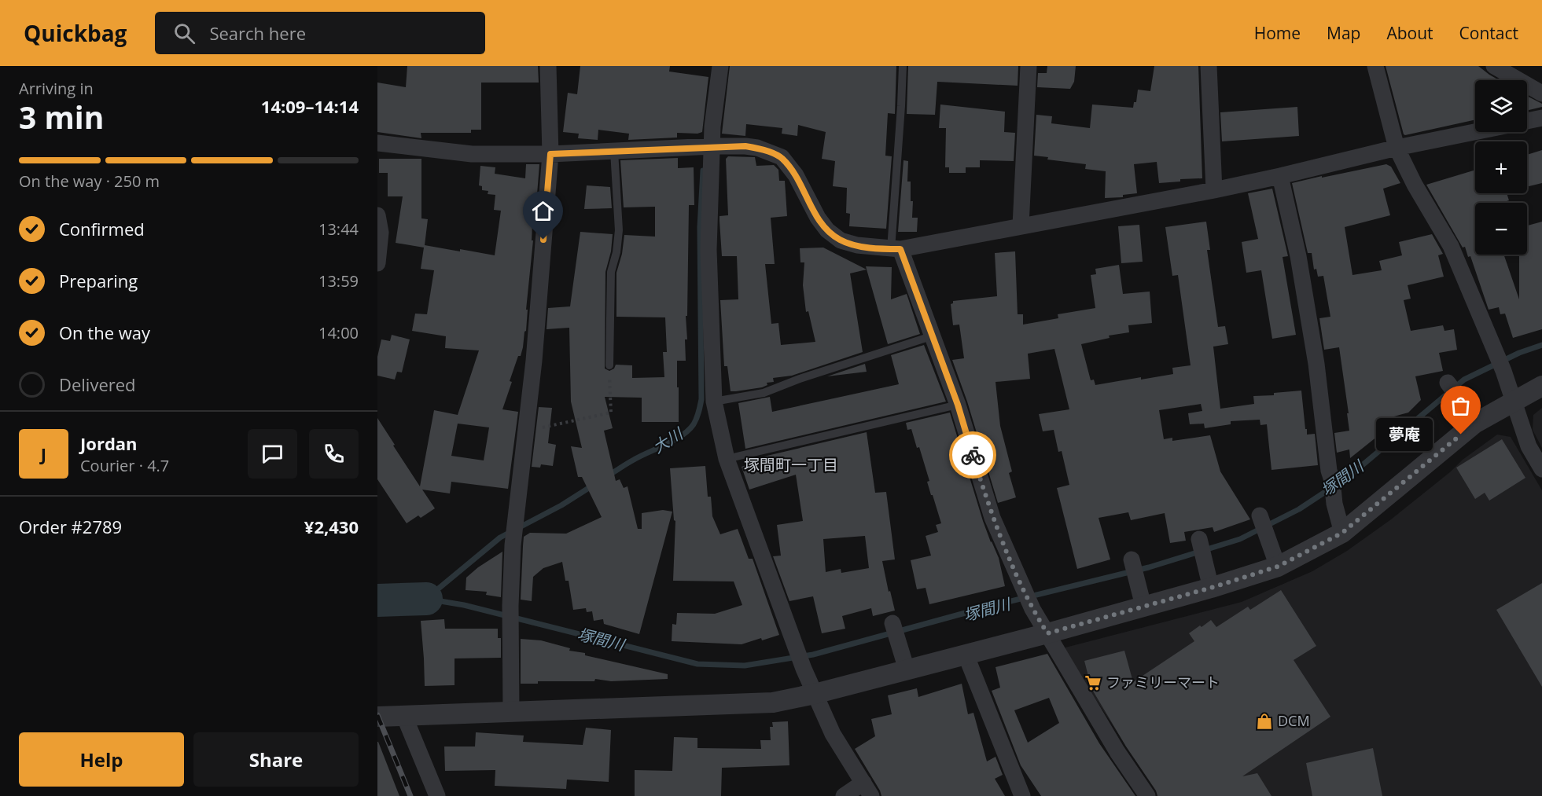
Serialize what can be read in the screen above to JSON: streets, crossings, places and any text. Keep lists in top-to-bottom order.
{
  "districts": ["塚間町一丁目"],
  "water": ["大川", "塚間川"],
  "places": {
    "other": ["夢庵"],
    "supermarket": ["ファミリーマート"],
    "shop": ["DCM"]
  },
  "page": {
    "header": "Quickbag",
    "search": "Search here",
    "nav": [
      "Home",
      "Map",
      "About",
      "Contact"
    ],
    "heading": ["3 min", "Arriving in", "14:09–14:14"],
    "panel": [
      "Jordan",
      "Courier · 4.7",
      "Order #2789",
      "¥2,430"
    ],
    "map_buttons": ["+", "−"],
    "bar": "On the way · 250 m",
    "list": [
      ["Confirmed", "13:44"],
      ["Preparing", "13:59"],
      ["On the way", "14:00"],
      "Delivered"
    ],
    "bubble": "夢庵",
    "round": "J",
    "buttons": ["Help", "Share"]
  }
}
